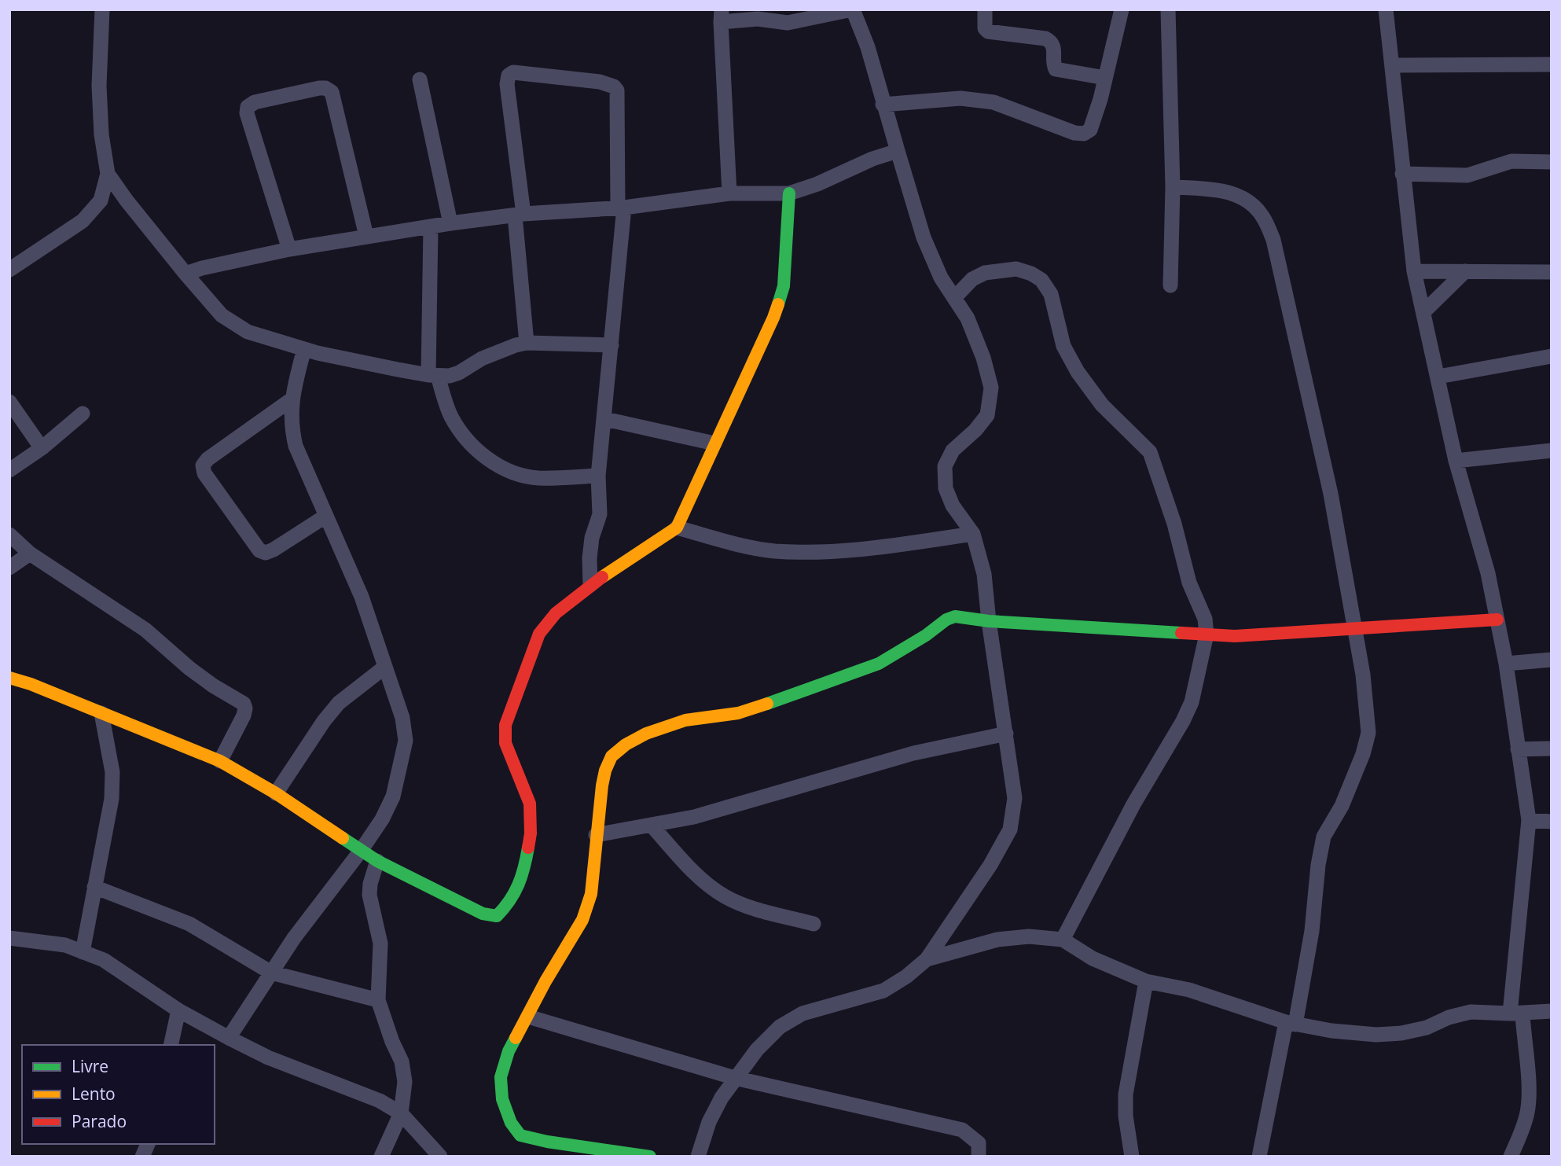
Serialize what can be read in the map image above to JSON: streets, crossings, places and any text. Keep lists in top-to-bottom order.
{
  "legend": ["Livre", "Lento", "Parado"]
}
